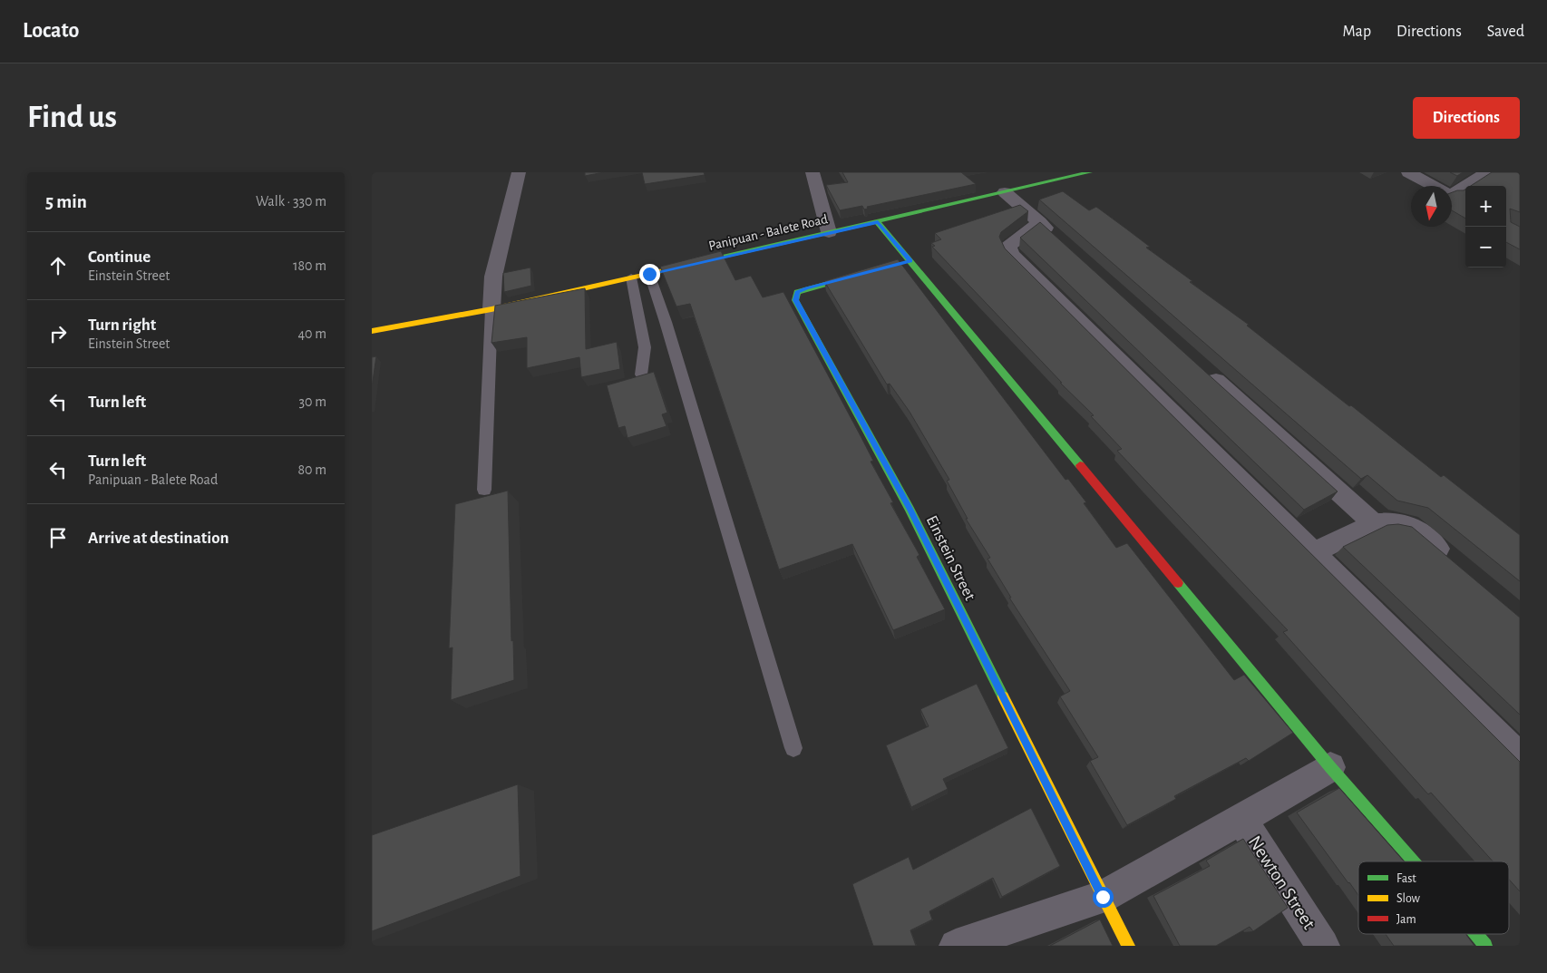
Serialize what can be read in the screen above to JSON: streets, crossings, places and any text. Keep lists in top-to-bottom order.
{
  "streets": {
    "street": ["Panipuan - Balete Road", "Einstein Street", "Newton Street"]
  },
  "legend": ["Fast", "Slow", "Jam"],
  "north": "bottom",
  "page": {
    "header": "Locato",
    "nav": ["Map", "Directions", "Saved"],
    "buttons": "Directions",
    "title": "Find us",
    "heading": ["5 min", "Walk · 330 m"],
    "map_buttons": ["+", "−"],
    "list": [
      ["Continue", "Einstein Street", "180 m"],
      ["Turn right", "Einstein Street", "40 m"],
      ["Turn left", "30 m"],
      ["Turn left", "Panipuan - Balete Road", "80 m"],
      "Arrive at destination"
    ]
  }
}
